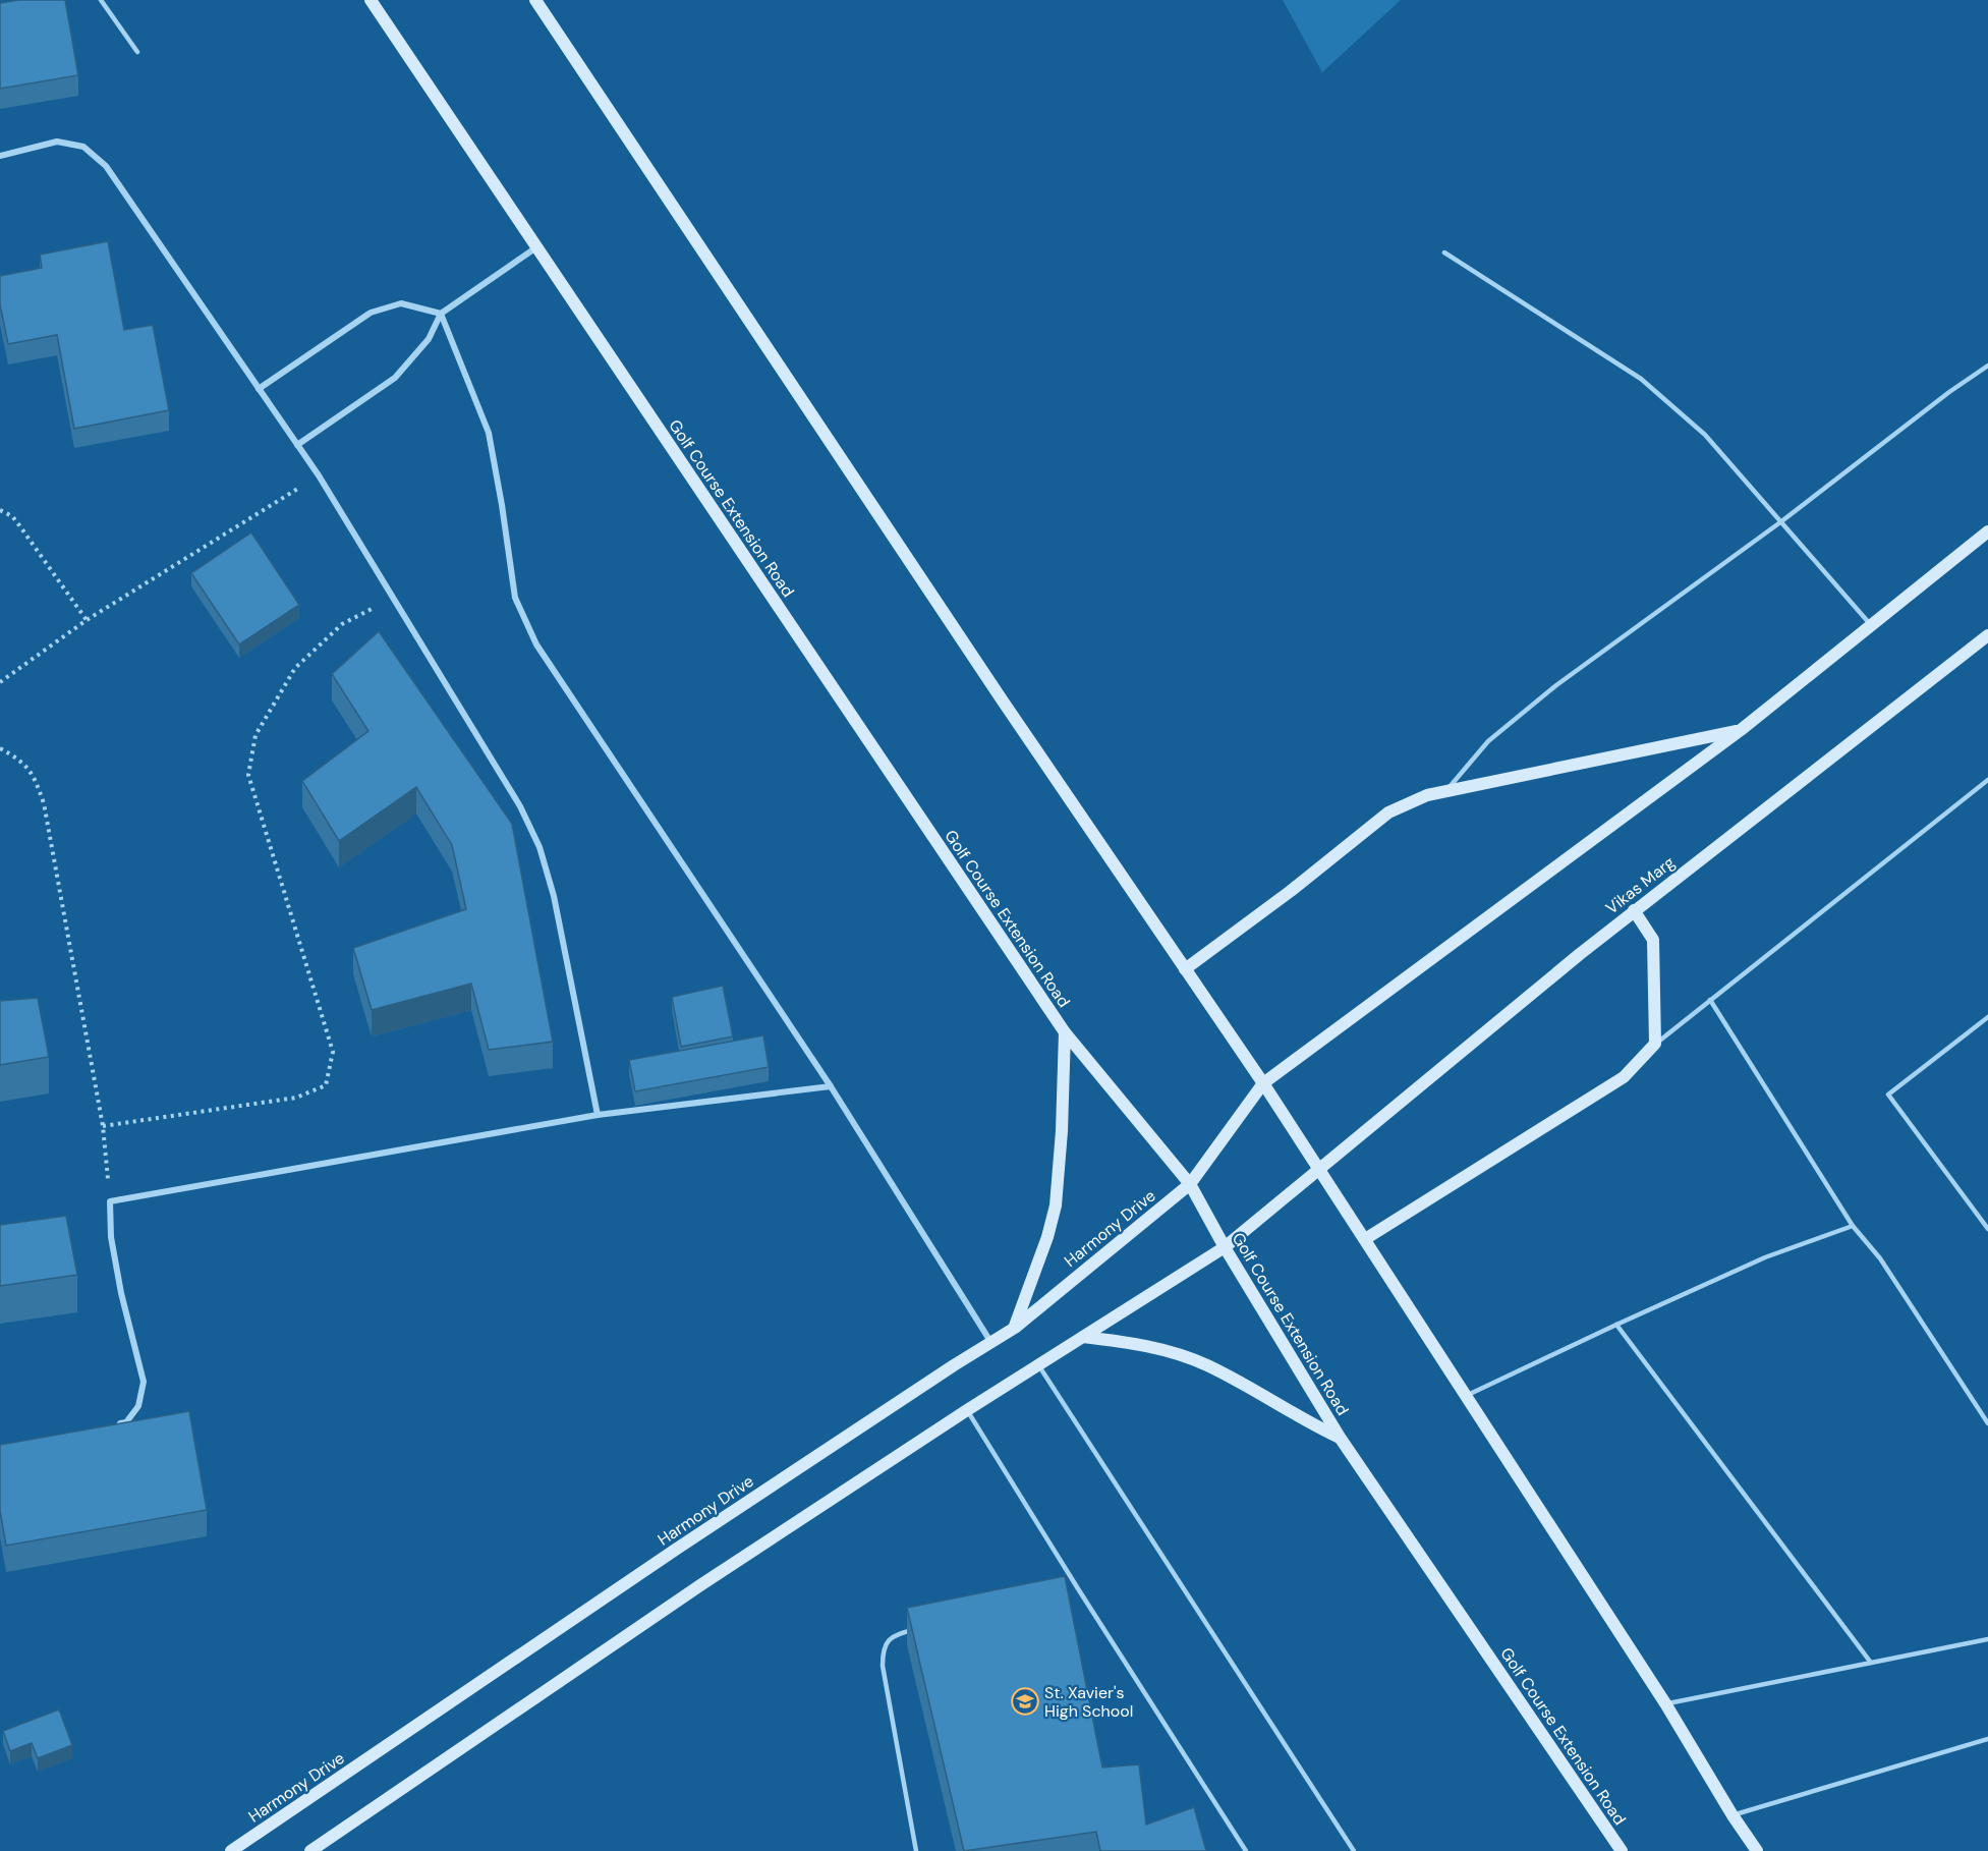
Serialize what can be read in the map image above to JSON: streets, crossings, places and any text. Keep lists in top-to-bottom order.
{
  "streets": {
    "main road": ["Golf Course Extension Road", "Vikas Marg", "Harmony Drive"]
  },
  "crossings": [
    ["Golf Course Extension Road", "Vikas Marg"],
    ["Golf Course Extension Road", "Harmony Drive"]
  ],
  "places": {
    "school or university": ["St. Xavier's High School"]
  }
}
